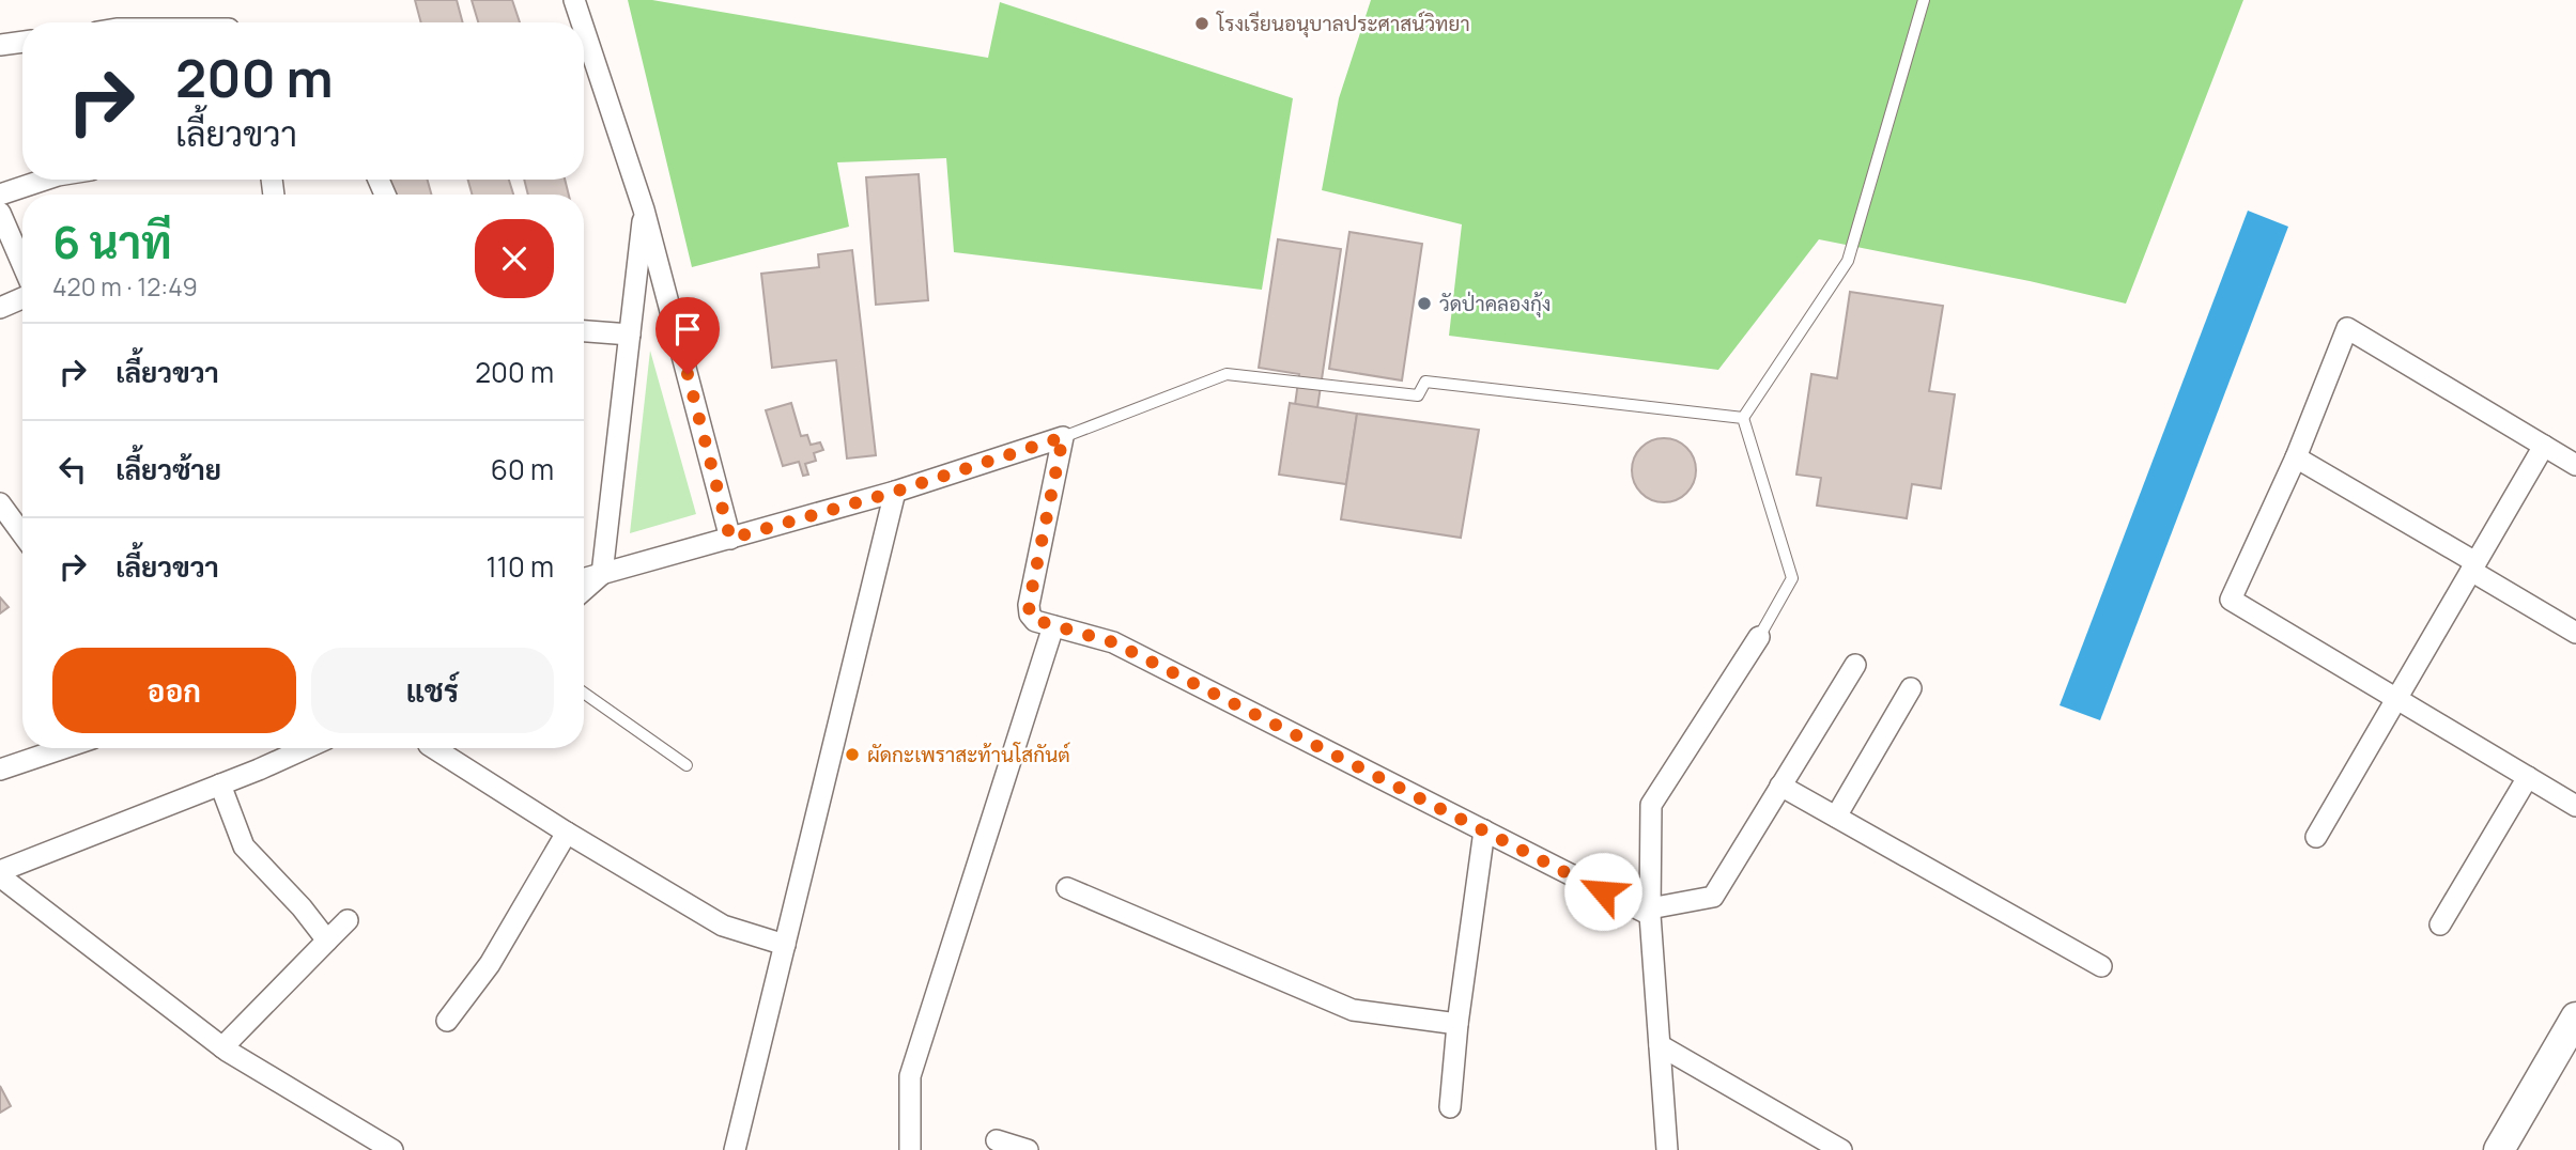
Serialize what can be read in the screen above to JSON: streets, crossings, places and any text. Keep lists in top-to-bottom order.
{
  "places": ["โรงเรียนอนุบาลประศาสน์วิทยา", "วัดป่าคลองกุ้ง", "ผัดกะเพราสะท้านโสกันต์"],
  "page": {
    "turn": ["200 m", "เลี้ยวขวา"],
    "heading": ["6 นาที", "420 m · 12:49"],
    "list": [
      {
        "name": "เลี้ยวขวา",
        "value": "200 m"
      },
      {
        "name": "เลี้ยวซ้าย",
        "value": "60 m"
      },
      {
        "name": "เลี้ยวขวา",
        "value": "110 m"
      }
    ],
    "buttons": ["ออก", "แชร์"]
  }
}
